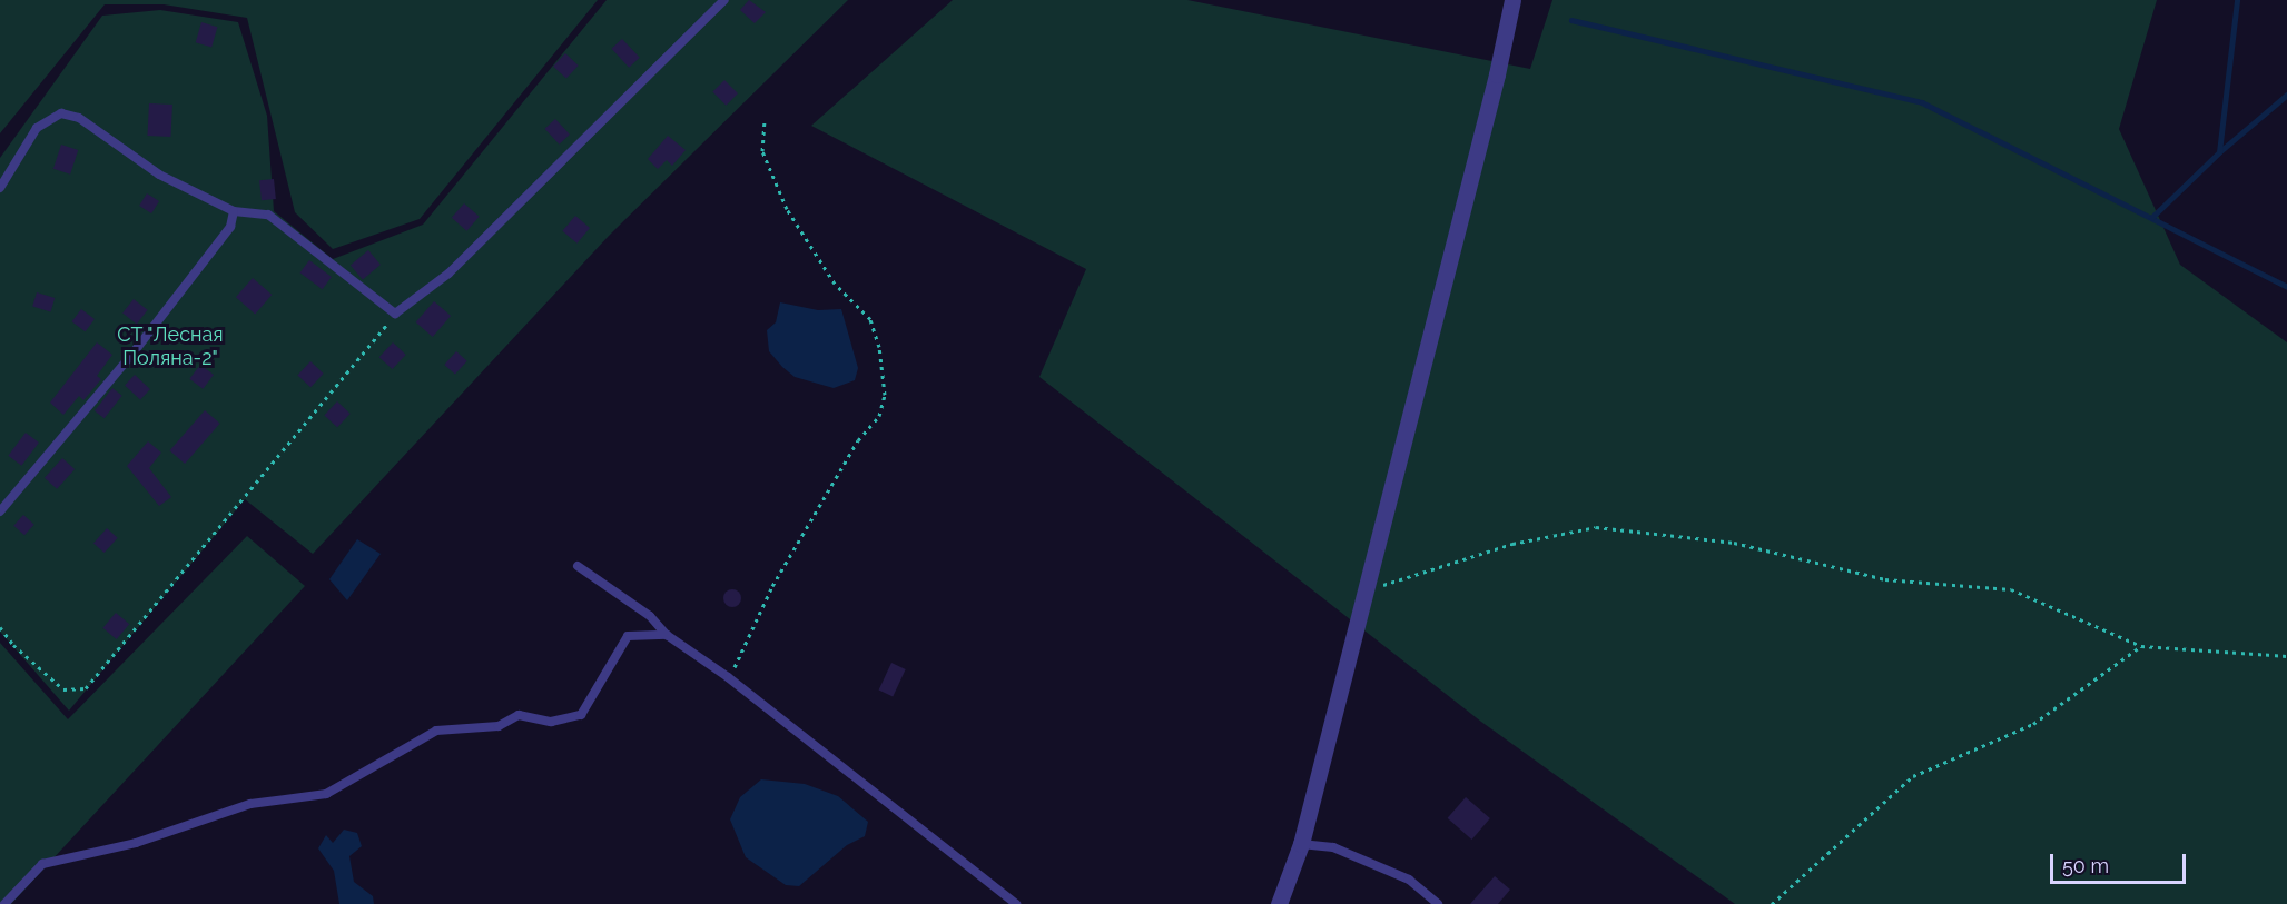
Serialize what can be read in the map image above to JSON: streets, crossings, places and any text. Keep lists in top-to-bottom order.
{
  "parks": ["СТ \"Лесная Поляна-2\""],
  "scale_bar": "50 m"
}
